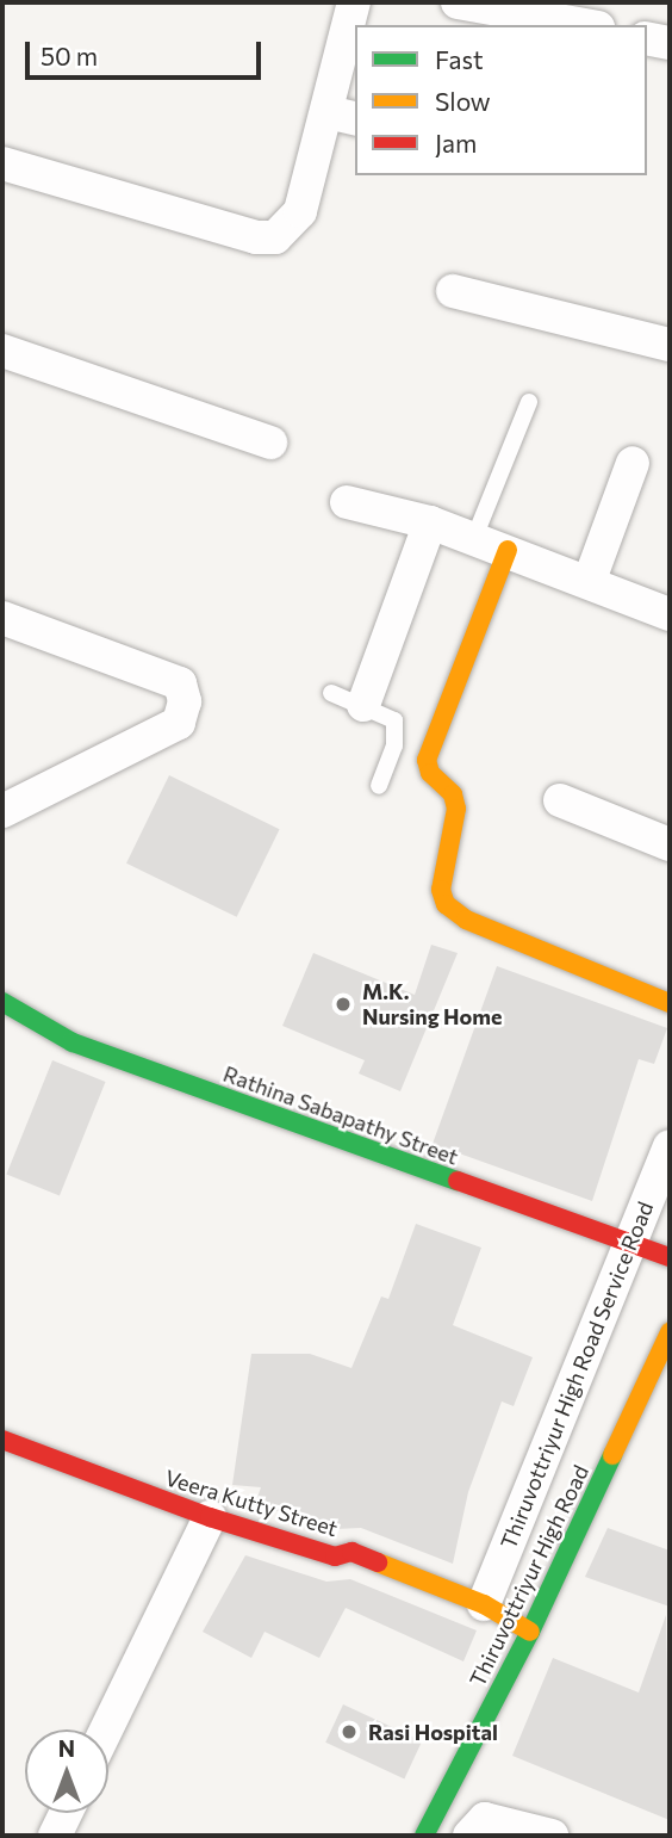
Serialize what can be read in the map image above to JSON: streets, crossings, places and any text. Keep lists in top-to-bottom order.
{
  "streets": {
    "street": [
      "Rathina Sabapathy Street",
      "Thiruvottriyur High Road Service Road",
      "Veera Kutty Street",
      "Thiruvottriyur High Road"
    ]
  },
  "crossings": [
    ["Rathina Sabapathy Street", "Thiruvottriyur High Road Service Road"],
    ["Thiruvottriyur High Road Service Road", "Veera Kutty Street"],
    ["Veera Kutty Street", "Thiruvottriyur High Road"]
  ],
  "places": ["M.K. Nursing Home", "Rasi Hospital"],
  "legend": ["Fast", "Slow", "Jam"],
  "scale_bar": "50 m",
  "north": "top"
}
